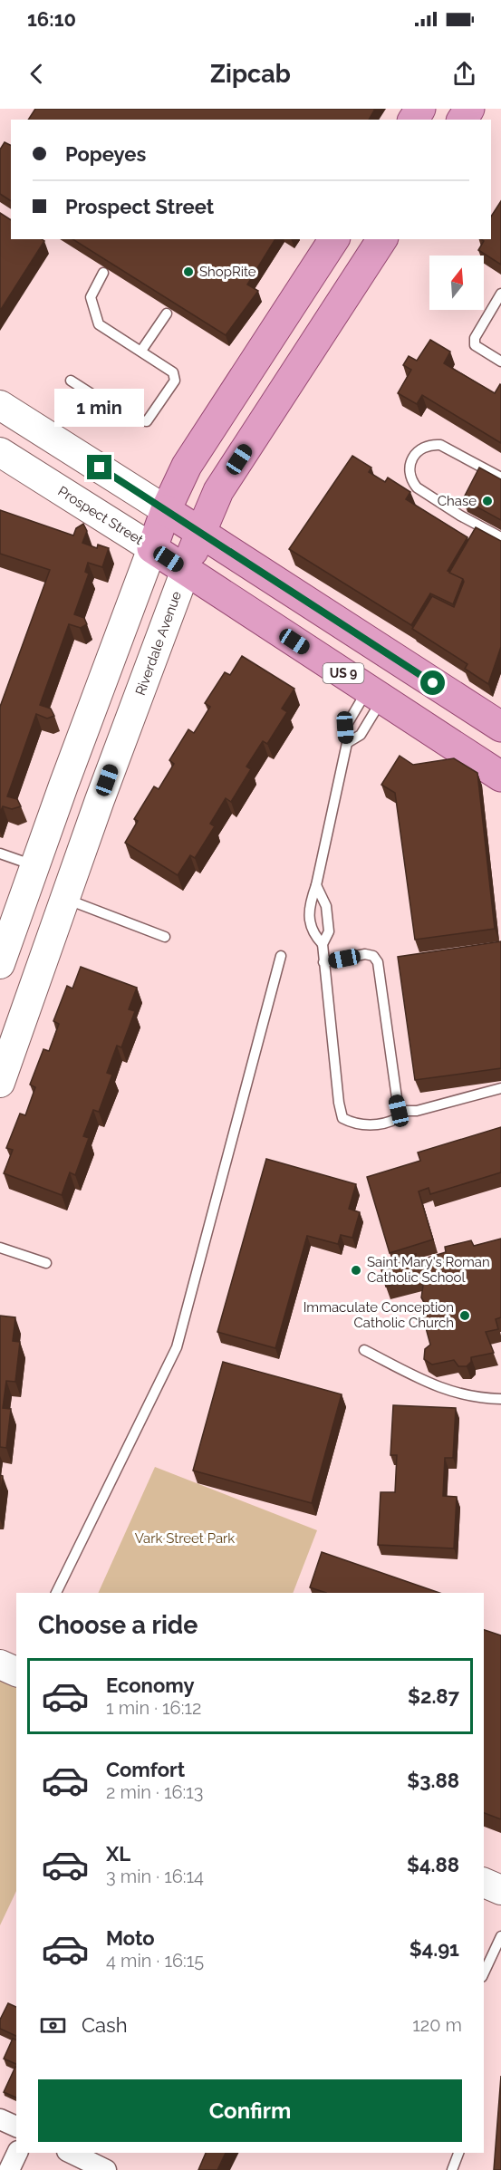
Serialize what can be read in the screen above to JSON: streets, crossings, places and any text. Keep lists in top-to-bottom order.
{
  "streets": {
    "main road": ["Prospect Street", "Riverdale Avenue", "US 9"]
  },
  "crossings": [
    ["Prospect Street", "Riverdale Avenue"]
  ],
  "parks": ["Vark Street Park"],
  "places": [
    "ShopRite",
    "Chase",
    "Saint Mary's Roman Catholic School",
    "Immaculate Conception Catholic Church"
  ],
  "north": "top",
  "page": {
    "status": "16:10",
    "header": "Zipcab",
    "banner": ["Popeyes", "Prospect Street"],
    "bubble": "1 min",
    "heading": "Choose a ride",
    "list": [
      {
        "name": "Economy",
        "note": "1 min · 16:12",
        "value": "$2.87"
      },
      {
        "name": "Comfort",
        "note": "2 min · 16:13",
        "value": "$3.88"
      },
      {
        "name": "XL",
        "note": "3 min · 16:14",
        "value": "$4.88"
      },
      {
        "name": "Moto",
        "note": "4 min · 16:15",
        "value": "$4.91"
      }
    ],
    "pay": ["Cash", "120 m"],
    "buttons": "Confirm"
  }
}
